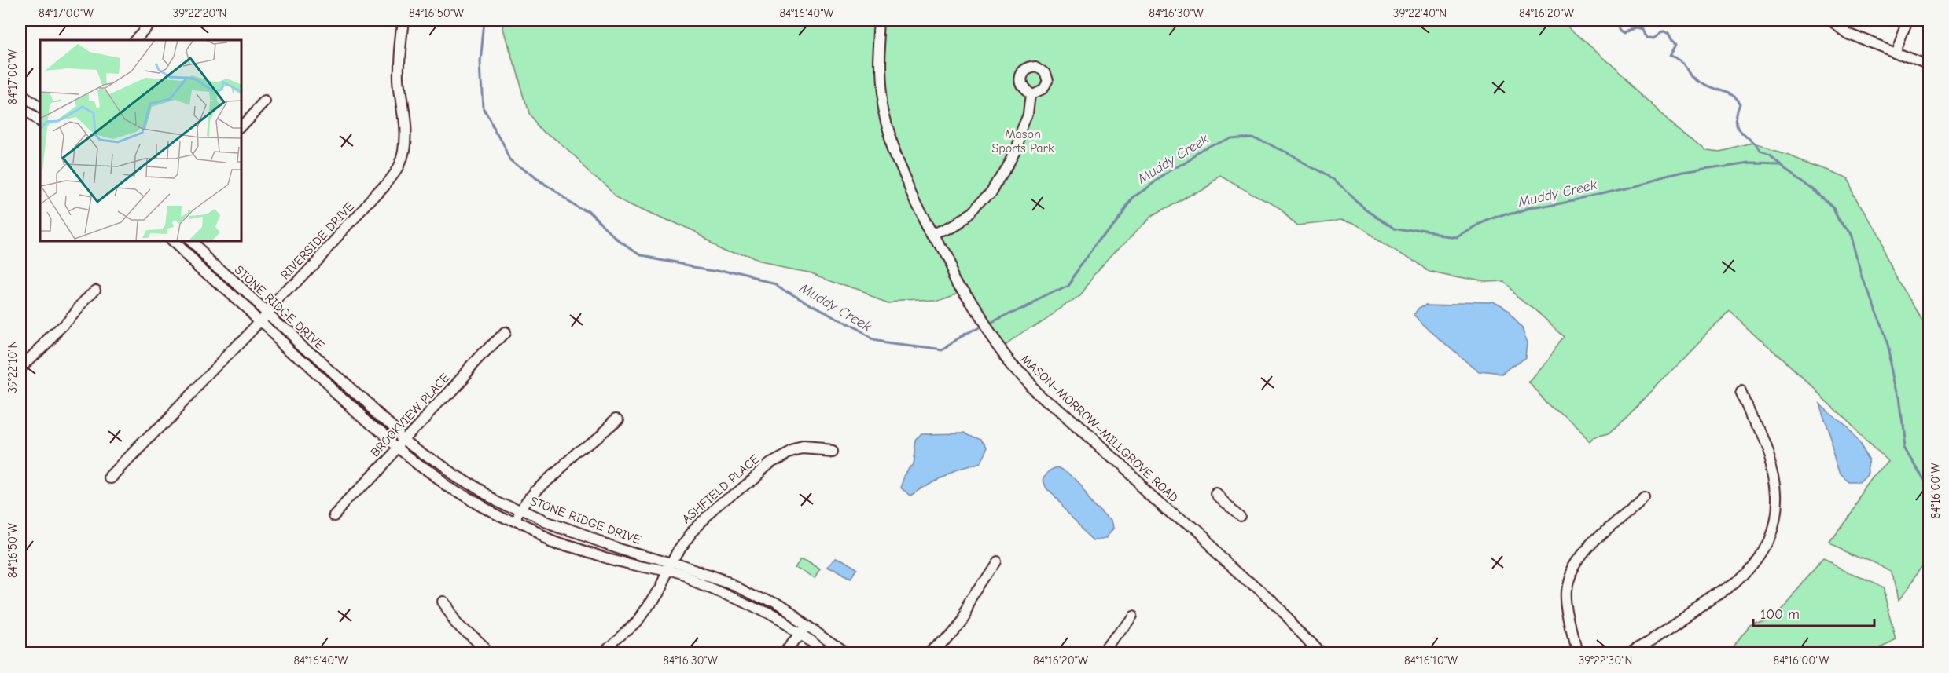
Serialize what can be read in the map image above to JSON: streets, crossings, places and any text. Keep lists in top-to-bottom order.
{
  "streets": {
    "street": [
      "RIVERSIDE DRIVE",
      "STONE RIDGE DRIVE",
      "BROOKVIEW PLACE",
      "MASON–MORROW–MILLGROVE ROAD",
      "ASHFIELD PLACE"
    ]
  },
  "crossings": [
    ["RIVERSIDE DRIVE", "STONE RIDGE DRIVE"],
    ["STONE RIDGE DRIVE", "BROOKVIEW PLACE"],
    ["STONE RIDGE DRIVE", "ASHFIELD PLACE"]
  ],
  "water": ["Muddy Creek"],
  "parks": ["Mason Sports Park"],
  "scale_bar": "100 m",
  "coordinates": [
    "84°17'00\"W",
    "39°22'20\"N",
    "84°16'50\"W",
    "84°16'40\"W",
    "84°16'30\"W",
    "39°22'40\"N",
    "84°16'20\"W",
    "39°22'10\"N",
    "84°16'00\"W",
    "84°16'10\"W",
    "39°22'30\"N"
  ]
}
